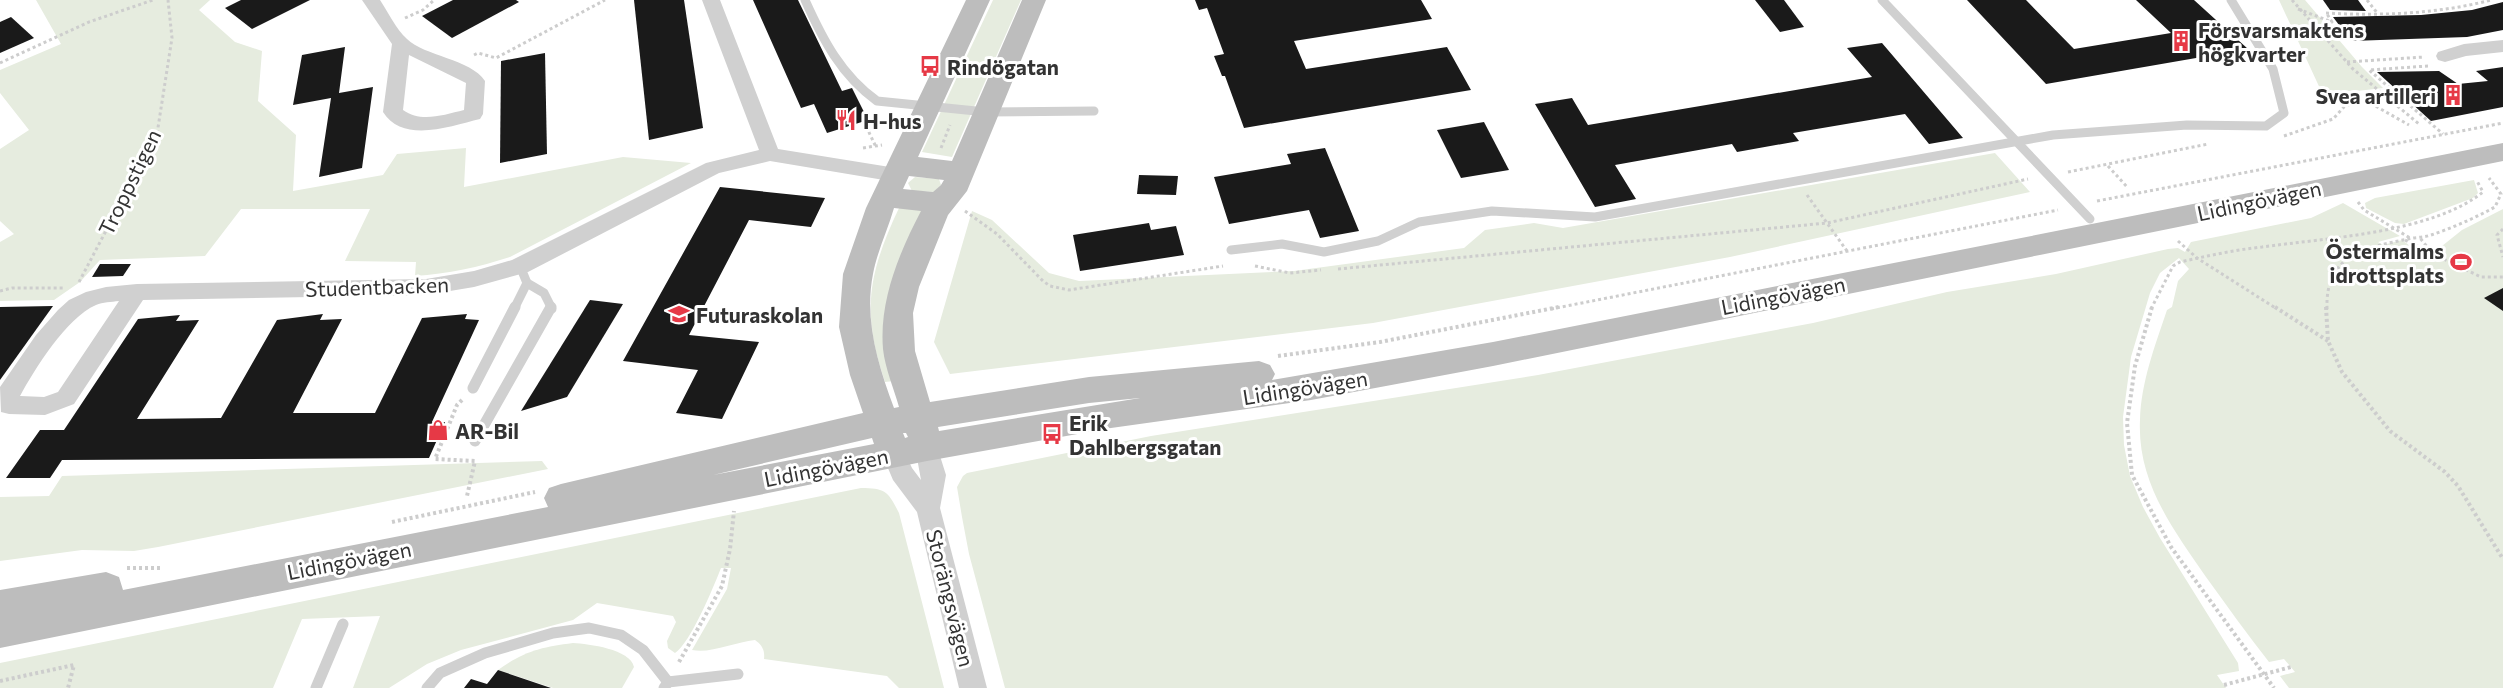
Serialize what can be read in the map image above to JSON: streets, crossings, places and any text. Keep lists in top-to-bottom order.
{
  "streets": {
    "main road": ["Lidingövägen"],
    "street": ["Studentbacken", "Storängsvägen"],
    "path": ["Troppstigen"]
  },
  "crossings": [
    ["Troppstigen", "Studentbacken"],
    ["Lidingövägen", "Storängsvägen"]
  ],
  "places": {
    "building": ["Försvarsmaktens högkvarter", "Svea artilleri"],
    "bus stop": ["Rindögatan", "Erik Dahlbergsgatan"],
    "restaurant": ["H-hus"],
    "sports": ["Östermalms idrottsplats"],
    "school or university": ["Futuraskolan"],
    "shop": ["AR-Bil"]
  }
}
